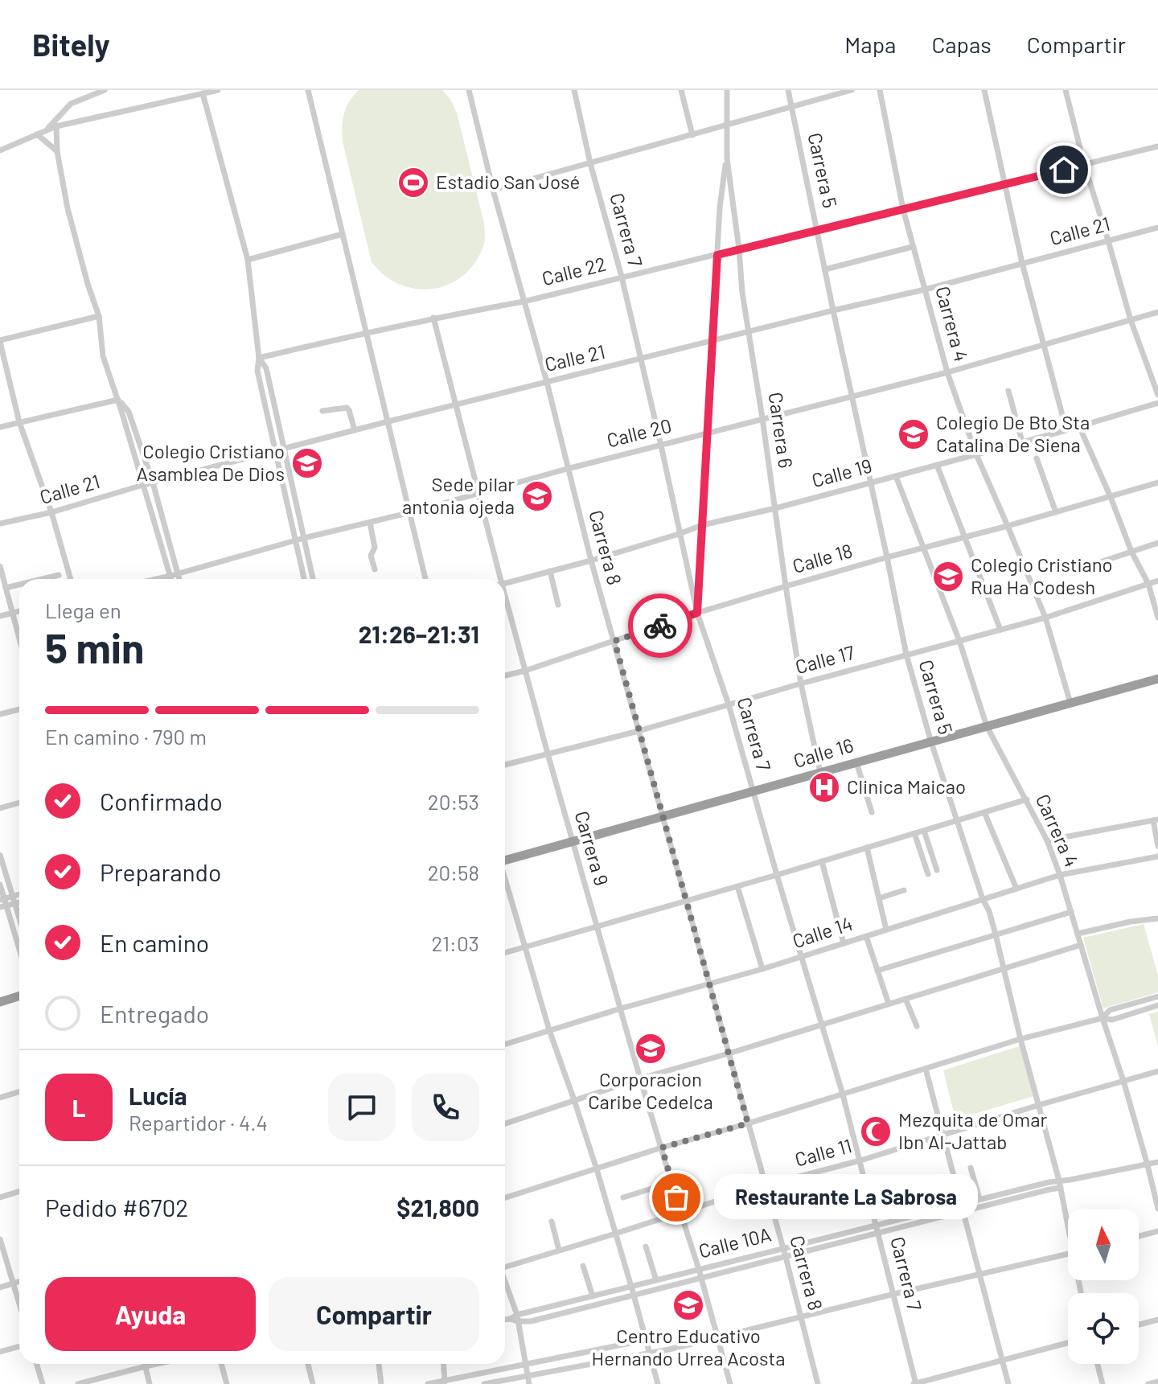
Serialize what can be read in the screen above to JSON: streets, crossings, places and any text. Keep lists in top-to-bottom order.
{
  "streets": {
    "highway": ["Calle 16"],
    "street": [
      "Carrera 5",
      "Carrera 7",
      "Calle 21",
      "Calle 22",
      "Carrera 4",
      "Carrera 6",
      "Calle 20",
      "Calle 19",
      "Carrera 8",
      "Calle 18",
      "Calle 17",
      "Carrera 9",
      "Calle 14",
      "Calle 11",
      "Calle 10A"
    ]
  },
  "crossings": [
    ["Carrera 5", "Calle 21"],
    ["Carrera 5", "Calle 22"],
    ["Carrera 5", "Calle 20"],
    ["Carrera 5", "Calle 19"],
    ["Carrera 5", "Calle 18"],
    ["Carrera 5", "Calle 17"],
    ["Carrera 5", "Calle 16"],
    ["Carrera 5", "Calle 14"],
    ["Carrera 5", "Calle 11"],
    ["Carrera 5", "Calle 10A"],
    ["Carrera 7", "Calle 21"],
    ["Carrera 7", "Calle 22"],
    ["Carrera 7", "Calle 20"],
    ["Carrera 7", "Calle 19"],
    ["Carrera 7", "Calle 18"],
    ["Carrera 7", "Calle 17"],
    ["Carrera 7", "Calle 16"],
    ["Carrera 7", "Calle 14"],
    ["Carrera 7", "Calle 11"],
    ["Carrera 7", "Calle 10A"],
    ["Calle 21", "Carrera 4"],
    ["Calle 21", "Carrera 6"],
    ["Calle 21", "Carrera 8"],
    ["Calle 21", "Carrera 9"],
    ["Calle 22", "Carrera 4"],
    ["Calle 22", "Carrera 6"],
    ["Calle 22", "Carrera 8"],
    ["Calle 22", "Carrera 9"],
    ["Carrera 4", "Calle 20"],
    ["Carrera 4", "Calle 19"],
    ["Carrera 4", "Calle 18"],
    ["Carrera 4", "Calle 17"],
    ["Carrera 4", "Calle 16"],
    ["Carrera 4", "Calle 14"],
    ["Carrera 4", "Calle 11"],
    ["Carrera 4", "Calle 10A"],
    ["Carrera 6", "Calle 20"],
    ["Carrera 6", "Calle 19"],
    ["Carrera 6", "Calle 18"],
    ["Carrera 6", "Calle 17"],
    ["Carrera 6", "Calle 16"],
    ["Calle 20", "Carrera 8"],
    ["Calle 20", "Carrera 9"],
    ["Calle 19", "Carrera 8"],
    ["Carrera 8", "Calle 18"],
    ["Carrera 8", "Calle 17"],
    ["Carrera 8", "Calle 16"],
    ["Carrera 8", "Calle 14"],
    ["Carrera 8", "Calle 11"],
    ["Carrera 8", "Calle 10A"],
    ["Calle 18", "Carrera 9"],
    ["Calle 17", "Carrera 9"],
    ["Calle 16", "Carrera 9"],
    ["Carrera 9", "Calle 14"],
    ["Carrera 9", "Calle 11"],
    ["Carrera 9", "Calle 10A"]
  ],
  "places": {
    "sports": ["Estadio San José"],
    "school or university": [
      "Colegio De Bto Sta Catalina De Siena",
      "Colegio Cristiano Asamblea De Dios",
      "Sede pilar antonia ojeda",
      "Colegio Cristiano Rua Ha Codesh",
      "Corporacion Caribe Cedelca",
      "Centro Educativo Hernando Urrea Acosta"
    ],
    "hospital": ["Clinica Maicao"],
    "mosque": ["Mezquita de Omar Ibn Al-Jattab"],
    "other": ["Restaurante La Sabrosa"]
  },
  "north": "top",
  "page": {
    "header": "Bitely",
    "nav": ["Mapa", "Capas", "Compartir"],
    "heading": ["5 min", "Llega en", "21:26–21:31"],
    "panel": [
      "Lucía",
      "Repartidor · 4.4",
      "Pedido #6702",
      "$21,800"
    ],
    "bar": "En camino · 790 m",
    "list": [
      ["Confirmado", "20:53"],
      ["Preparando", "20:58"],
      ["En camino", "21:03"],
      "Entregado"
    ],
    "round": "L",
    "bubble": "Restaurante La Sabrosa",
    "buttons": ["Ayuda", "Compartir"]
  }
}
